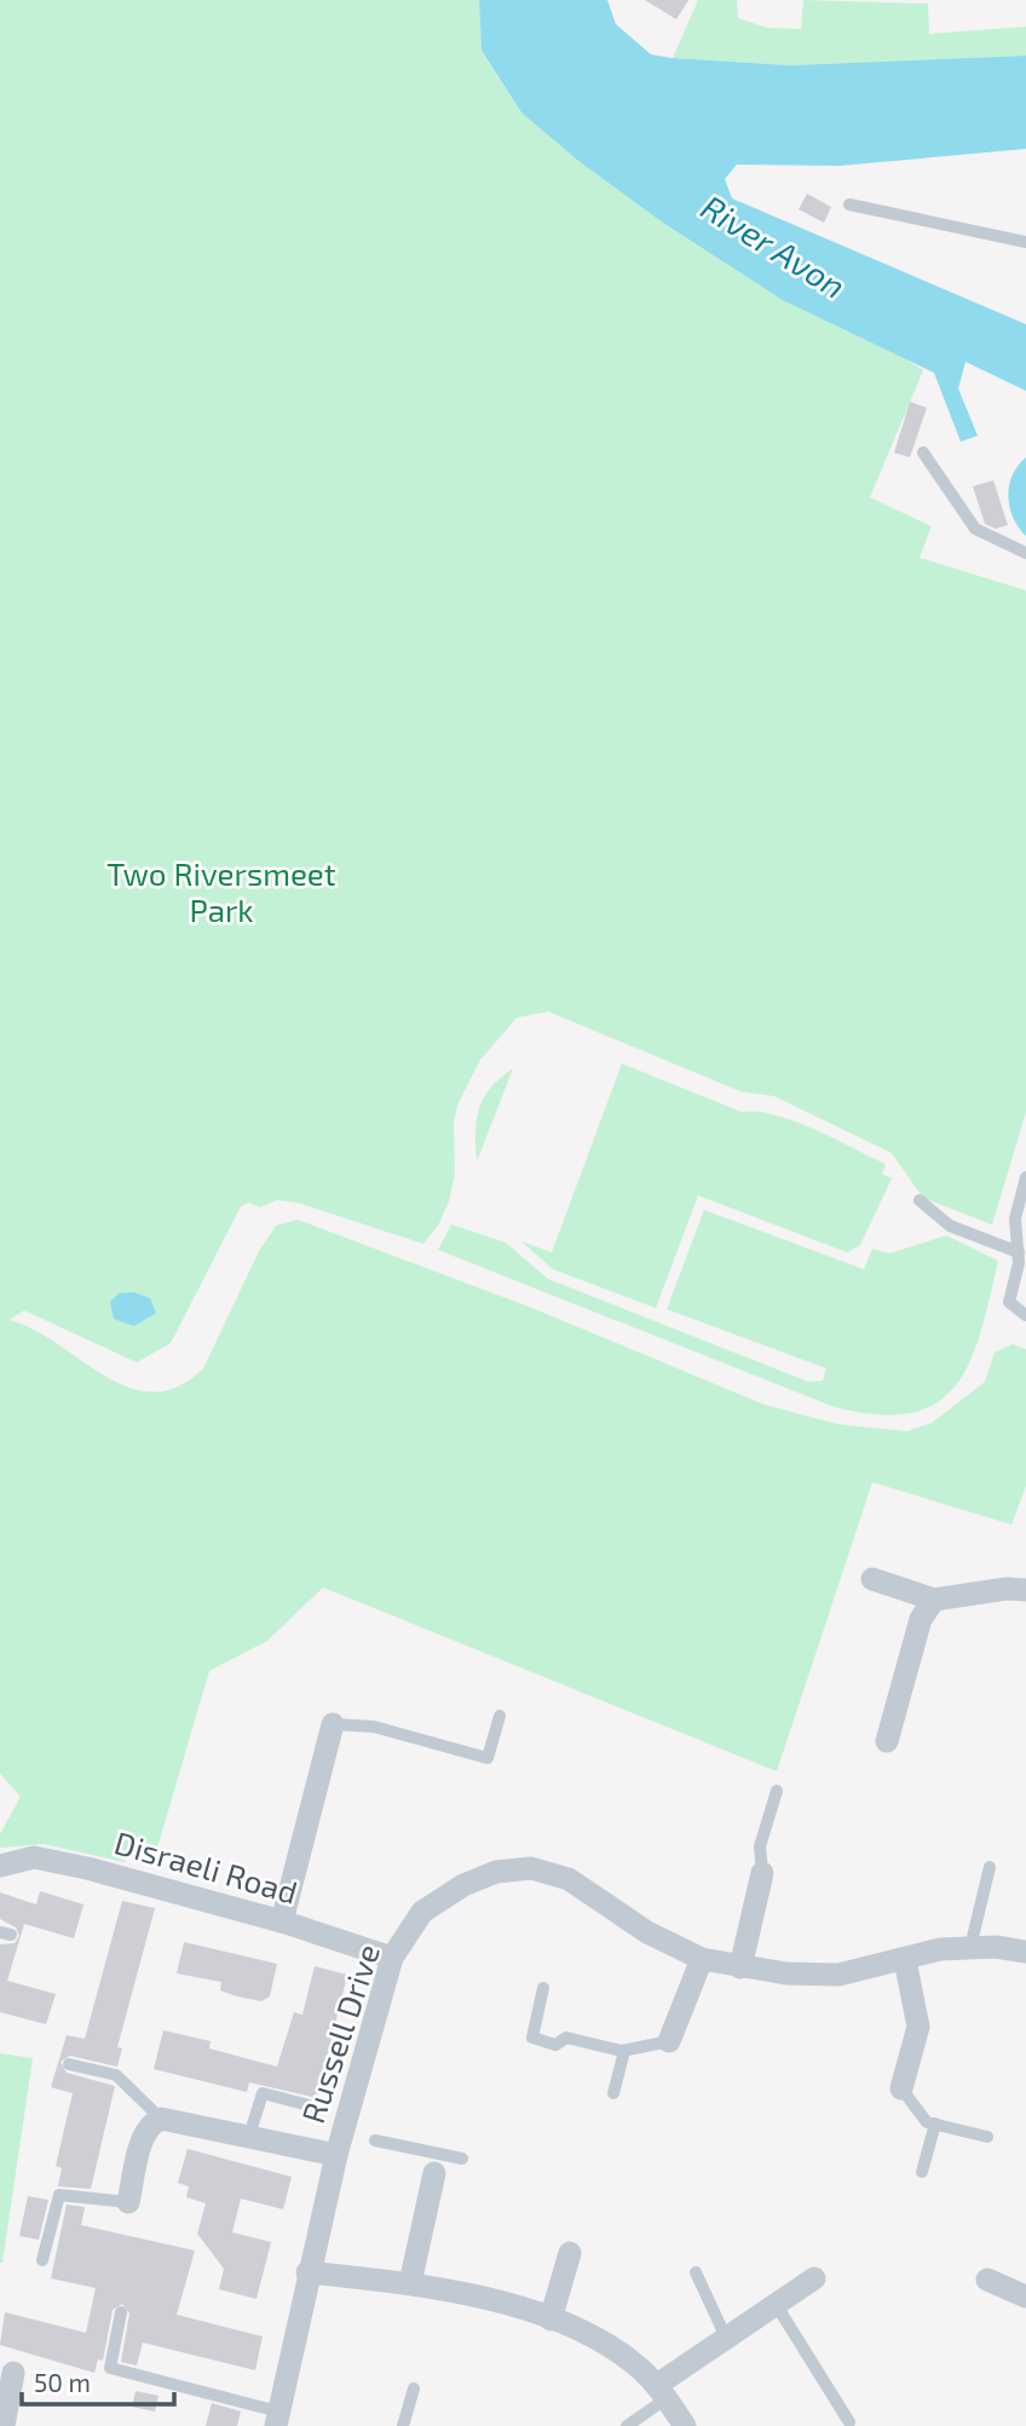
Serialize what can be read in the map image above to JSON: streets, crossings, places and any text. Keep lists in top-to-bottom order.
{
  "streets": {
    "street": ["Disraeli Road", "Russell Drive"]
  },
  "crossings": [
    ["Disraeli Road", "Russell Drive"]
  ],
  "water": ["River Avon"],
  "parks": ["Two Riversmeet Park"],
  "scale_bar": "50 m"
}
